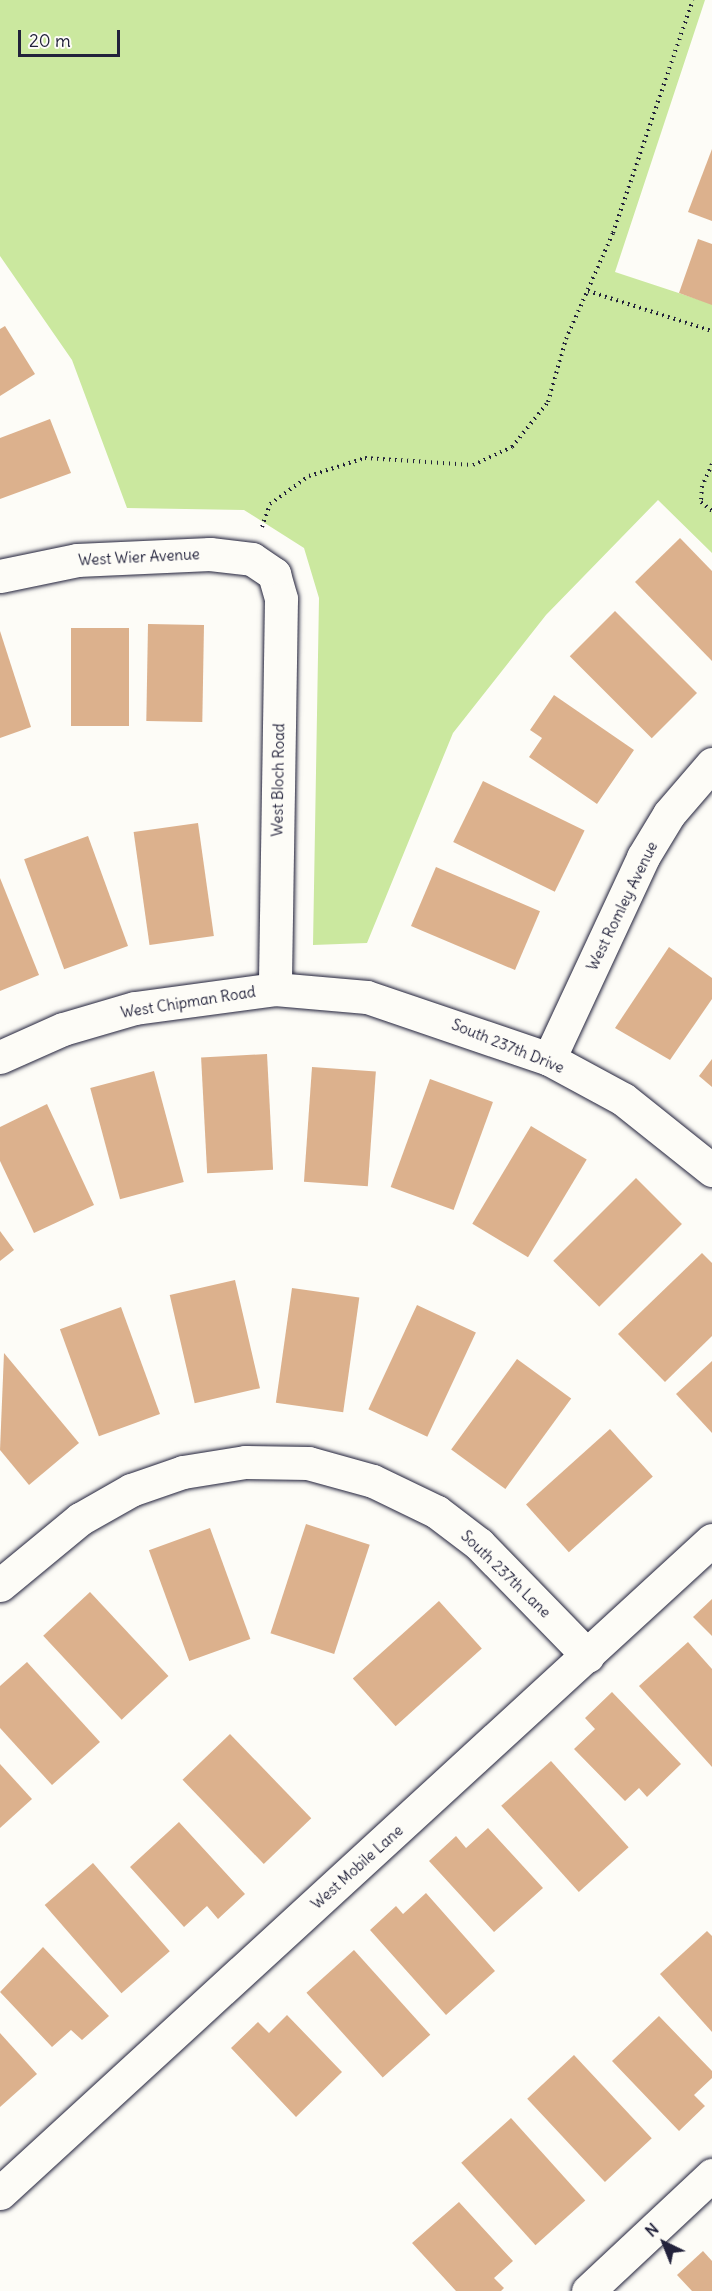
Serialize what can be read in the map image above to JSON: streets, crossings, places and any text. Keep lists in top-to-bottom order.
{
  "streets": {
    "street": [
      "West Wier Avenue",
      "West Bloch Road",
      "West Romley Avenue",
      "West Chipman Road",
      "South 237th Drive",
      "South 237th Lane",
      "West Mobile Lane"
    ]
  },
  "crossings": [
    ["West Wier Avenue", "West Bloch Road"],
    ["West Bloch Road", "West Chipman Road"],
    ["West Bloch Road", "South 237th Drive"],
    ["West Romley Avenue", "South 237th Drive"],
    ["West Chipman Road", "South 237th Drive"],
    ["South 237th Lane", "West Mobile Lane"]
  ],
  "scale_bar": "20 m",
  "north": "top left"
}
